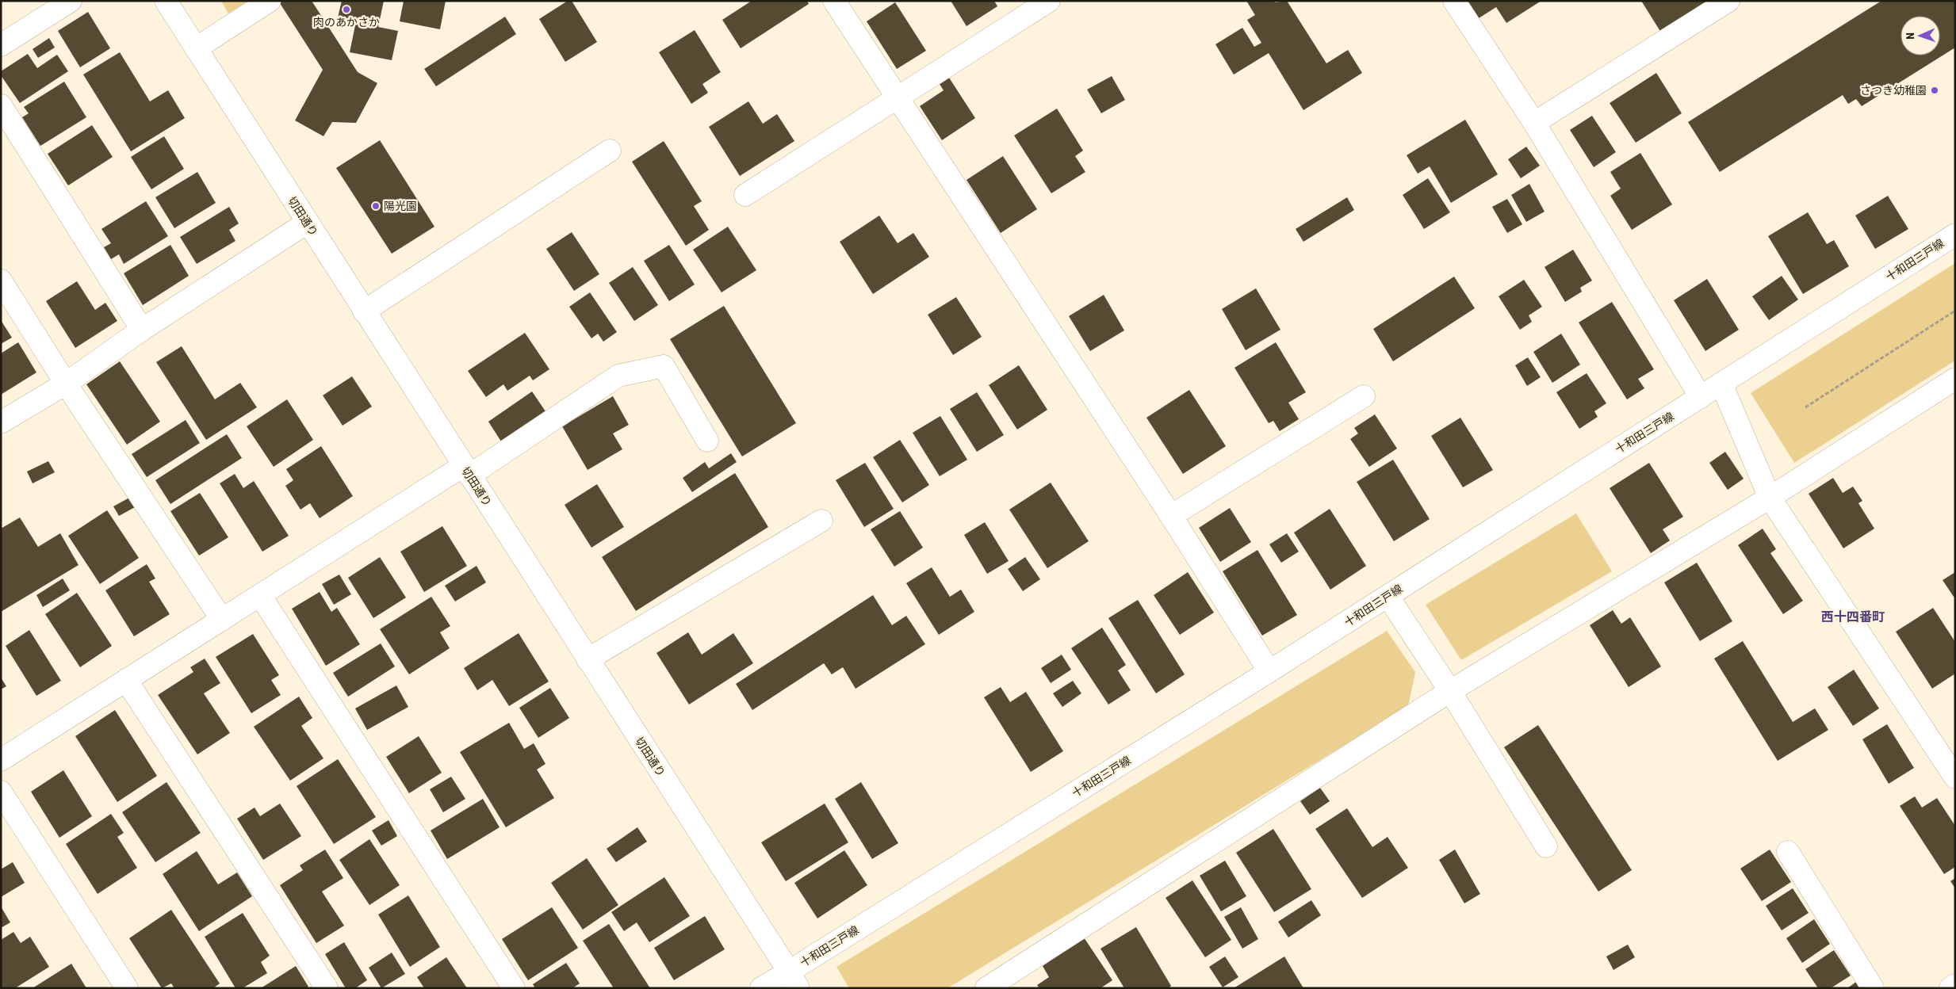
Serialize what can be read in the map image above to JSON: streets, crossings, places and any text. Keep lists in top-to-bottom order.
{
  "streets": {
    "street": ["切田通り", "十和田三戸線"]
  },
  "crossings": [
    ["切田通り", "十和田三戸線"]
  ],
  "districts": ["西十四番町"],
  "places": ["肉のあかさか", "さつき幼稚園", "陽光園"],
  "north": "left"
}
